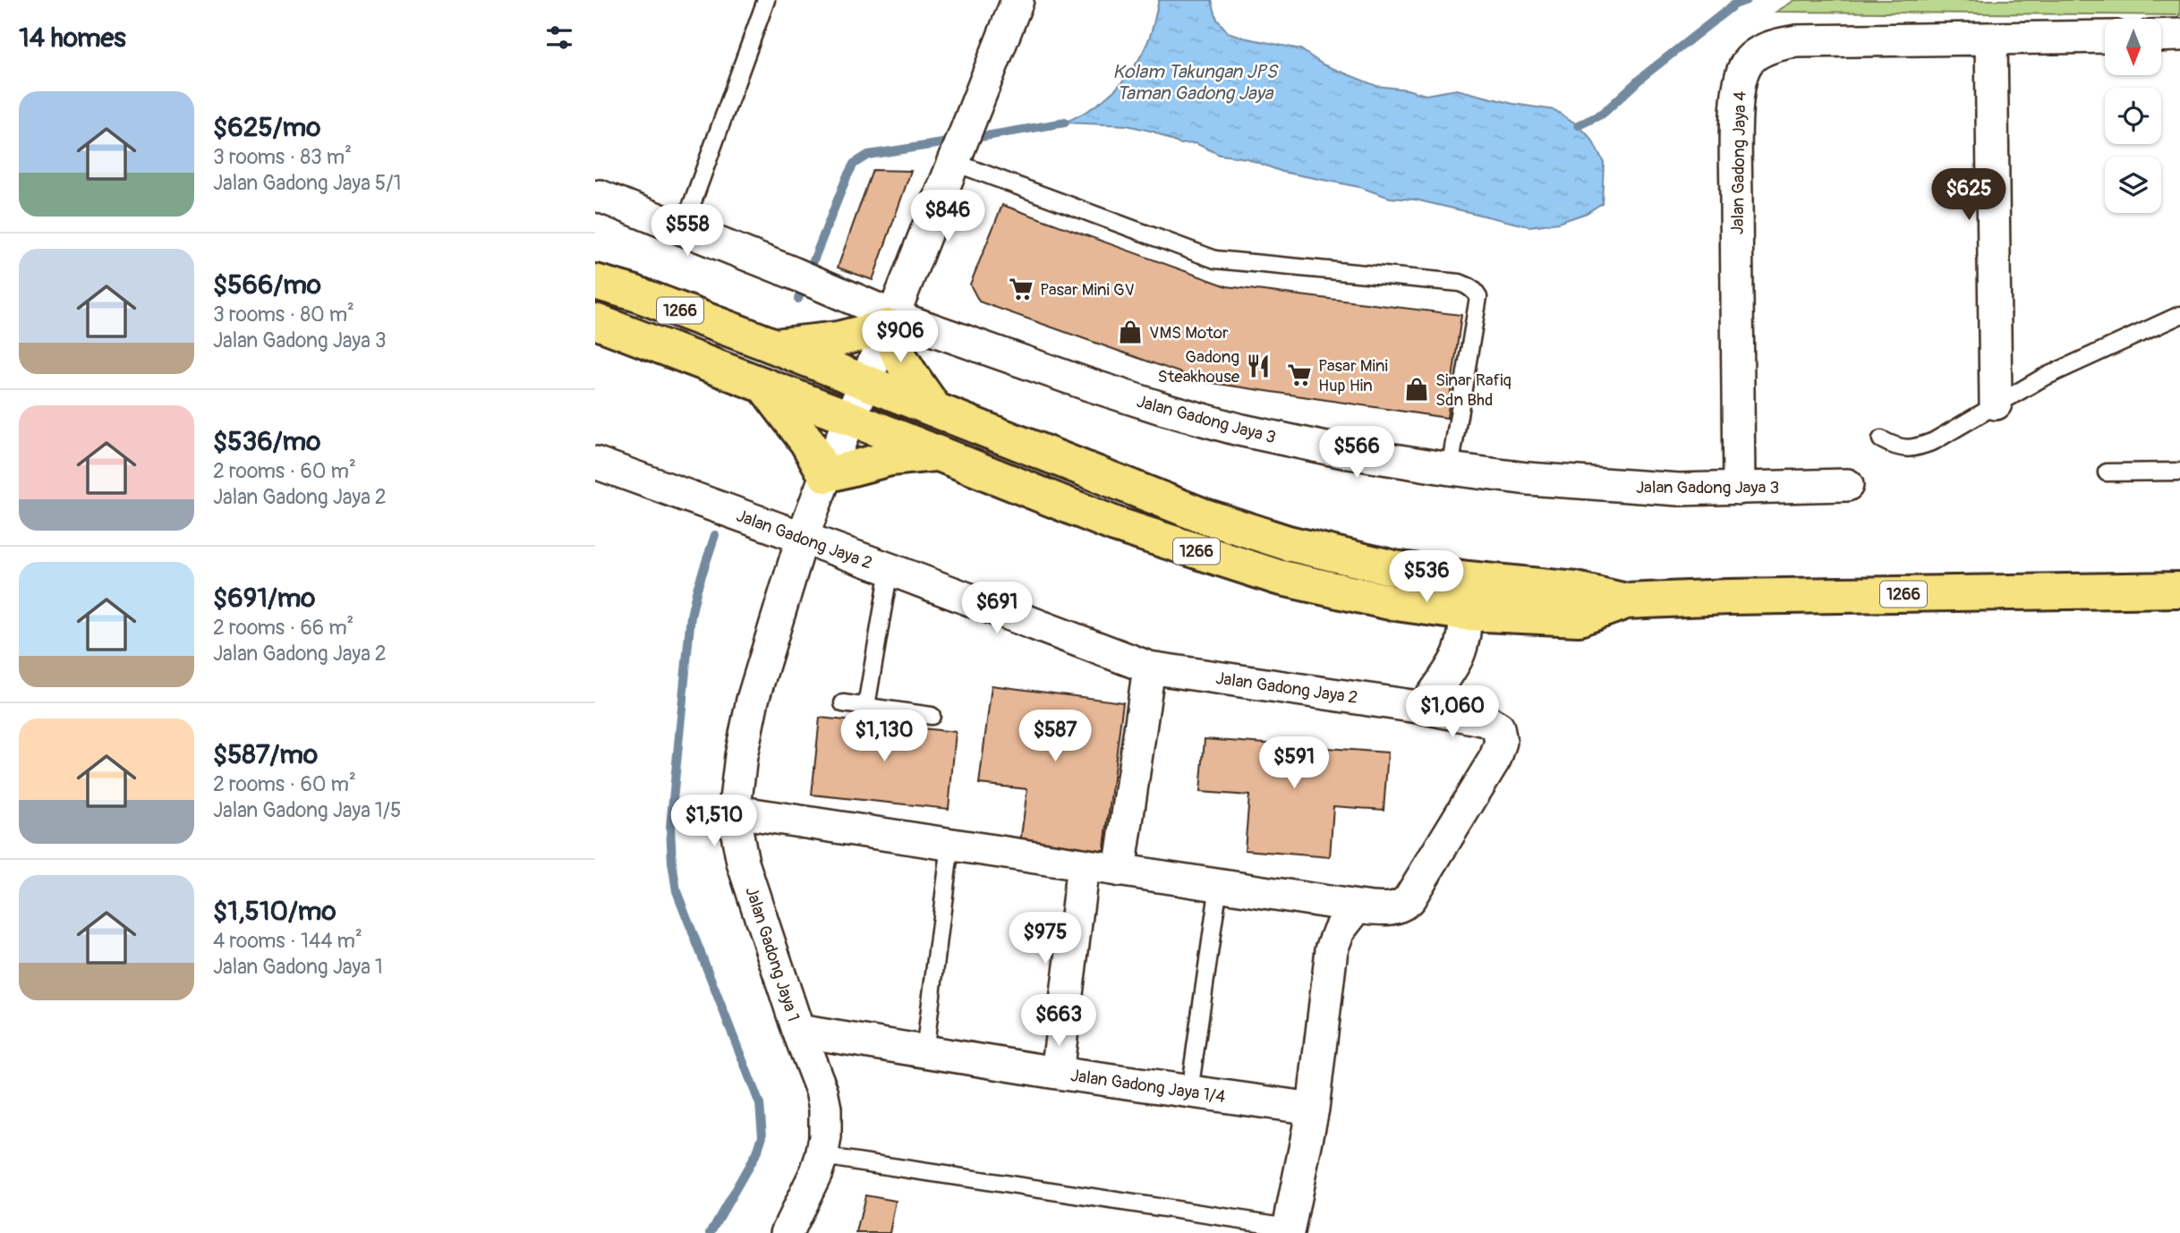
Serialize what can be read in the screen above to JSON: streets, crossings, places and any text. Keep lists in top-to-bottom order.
{
  "streets": {
    "main road": ["1266"],
    "street": [
      "Jalan Gadong Jaya 4",
      "Jalan Gadong Jaya 3",
      "Jalan Gadong Jaya 2",
      "Jalan Gadong Jaya 1",
      "Jalan Gadong Jaya 1/4"
    ]
  },
  "crossings": [
    ["Jalan Gadong Jaya 4", "Jalan Gadong Jaya 3"],
    ["1266", "Jalan Gadong Jaya 1"],
    ["Jalan Gadong Jaya 3", "Jalan Gadong Jaya 1"],
    ["Jalan Gadong Jaya 2", "Jalan Gadong Jaya 1"],
    ["Jalan Gadong Jaya 1", "Jalan Gadong Jaya 1/4"]
  ],
  "water": ["Kolam Takungan JPS Taman Gadong Jaya"],
  "places": {
    "supermarket": ["Pasar Mini GV", "Pasar Mini Hup Hin"],
    "shop": ["VMS Motor", "Sinar Rafiq Sdn Bhd"],
    "restaurant": ["Gadong Steakhouse"]
  },
  "north": "bottom",
  "page": {
    "heading": "14 homes",
    "list": [
      {
        "name": "$625/mo",
        "note": "3 rooms · 83 m² · Jalan Gadong Jaya 5/1"
      },
      {
        "name": "$566/mo",
        "note": "3 rooms · 80 m² · Jalan Gadong Jaya 3"
      },
      {
        "name": "$536/mo",
        "note": "2 rooms · 60 m² · Jalan Gadong Jaya 2"
      },
      {
        "name": "$691/mo",
        "note": "2 rooms · 66 m² · Jalan Gadong Jaya 2"
      },
      {
        "name": "$587/mo",
        "note": "2 rooms · 60 m² · Jalan Gadong Jaya 1/5"
      },
      {
        "name": "$1,510/mo",
        "note": "4 rooms · 144 m² · Jalan Gadong Jaya 1"
      }
    ],
    "price": [
      "$625",
      "$846",
      "$558",
      "$906",
      "$566",
      "$536",
      "$691",
      "$1,060",
      "$1,130",
      "$587",
      "$591",
      "$1,510",
      "$975",
      "$663"
    ]
  }
}
